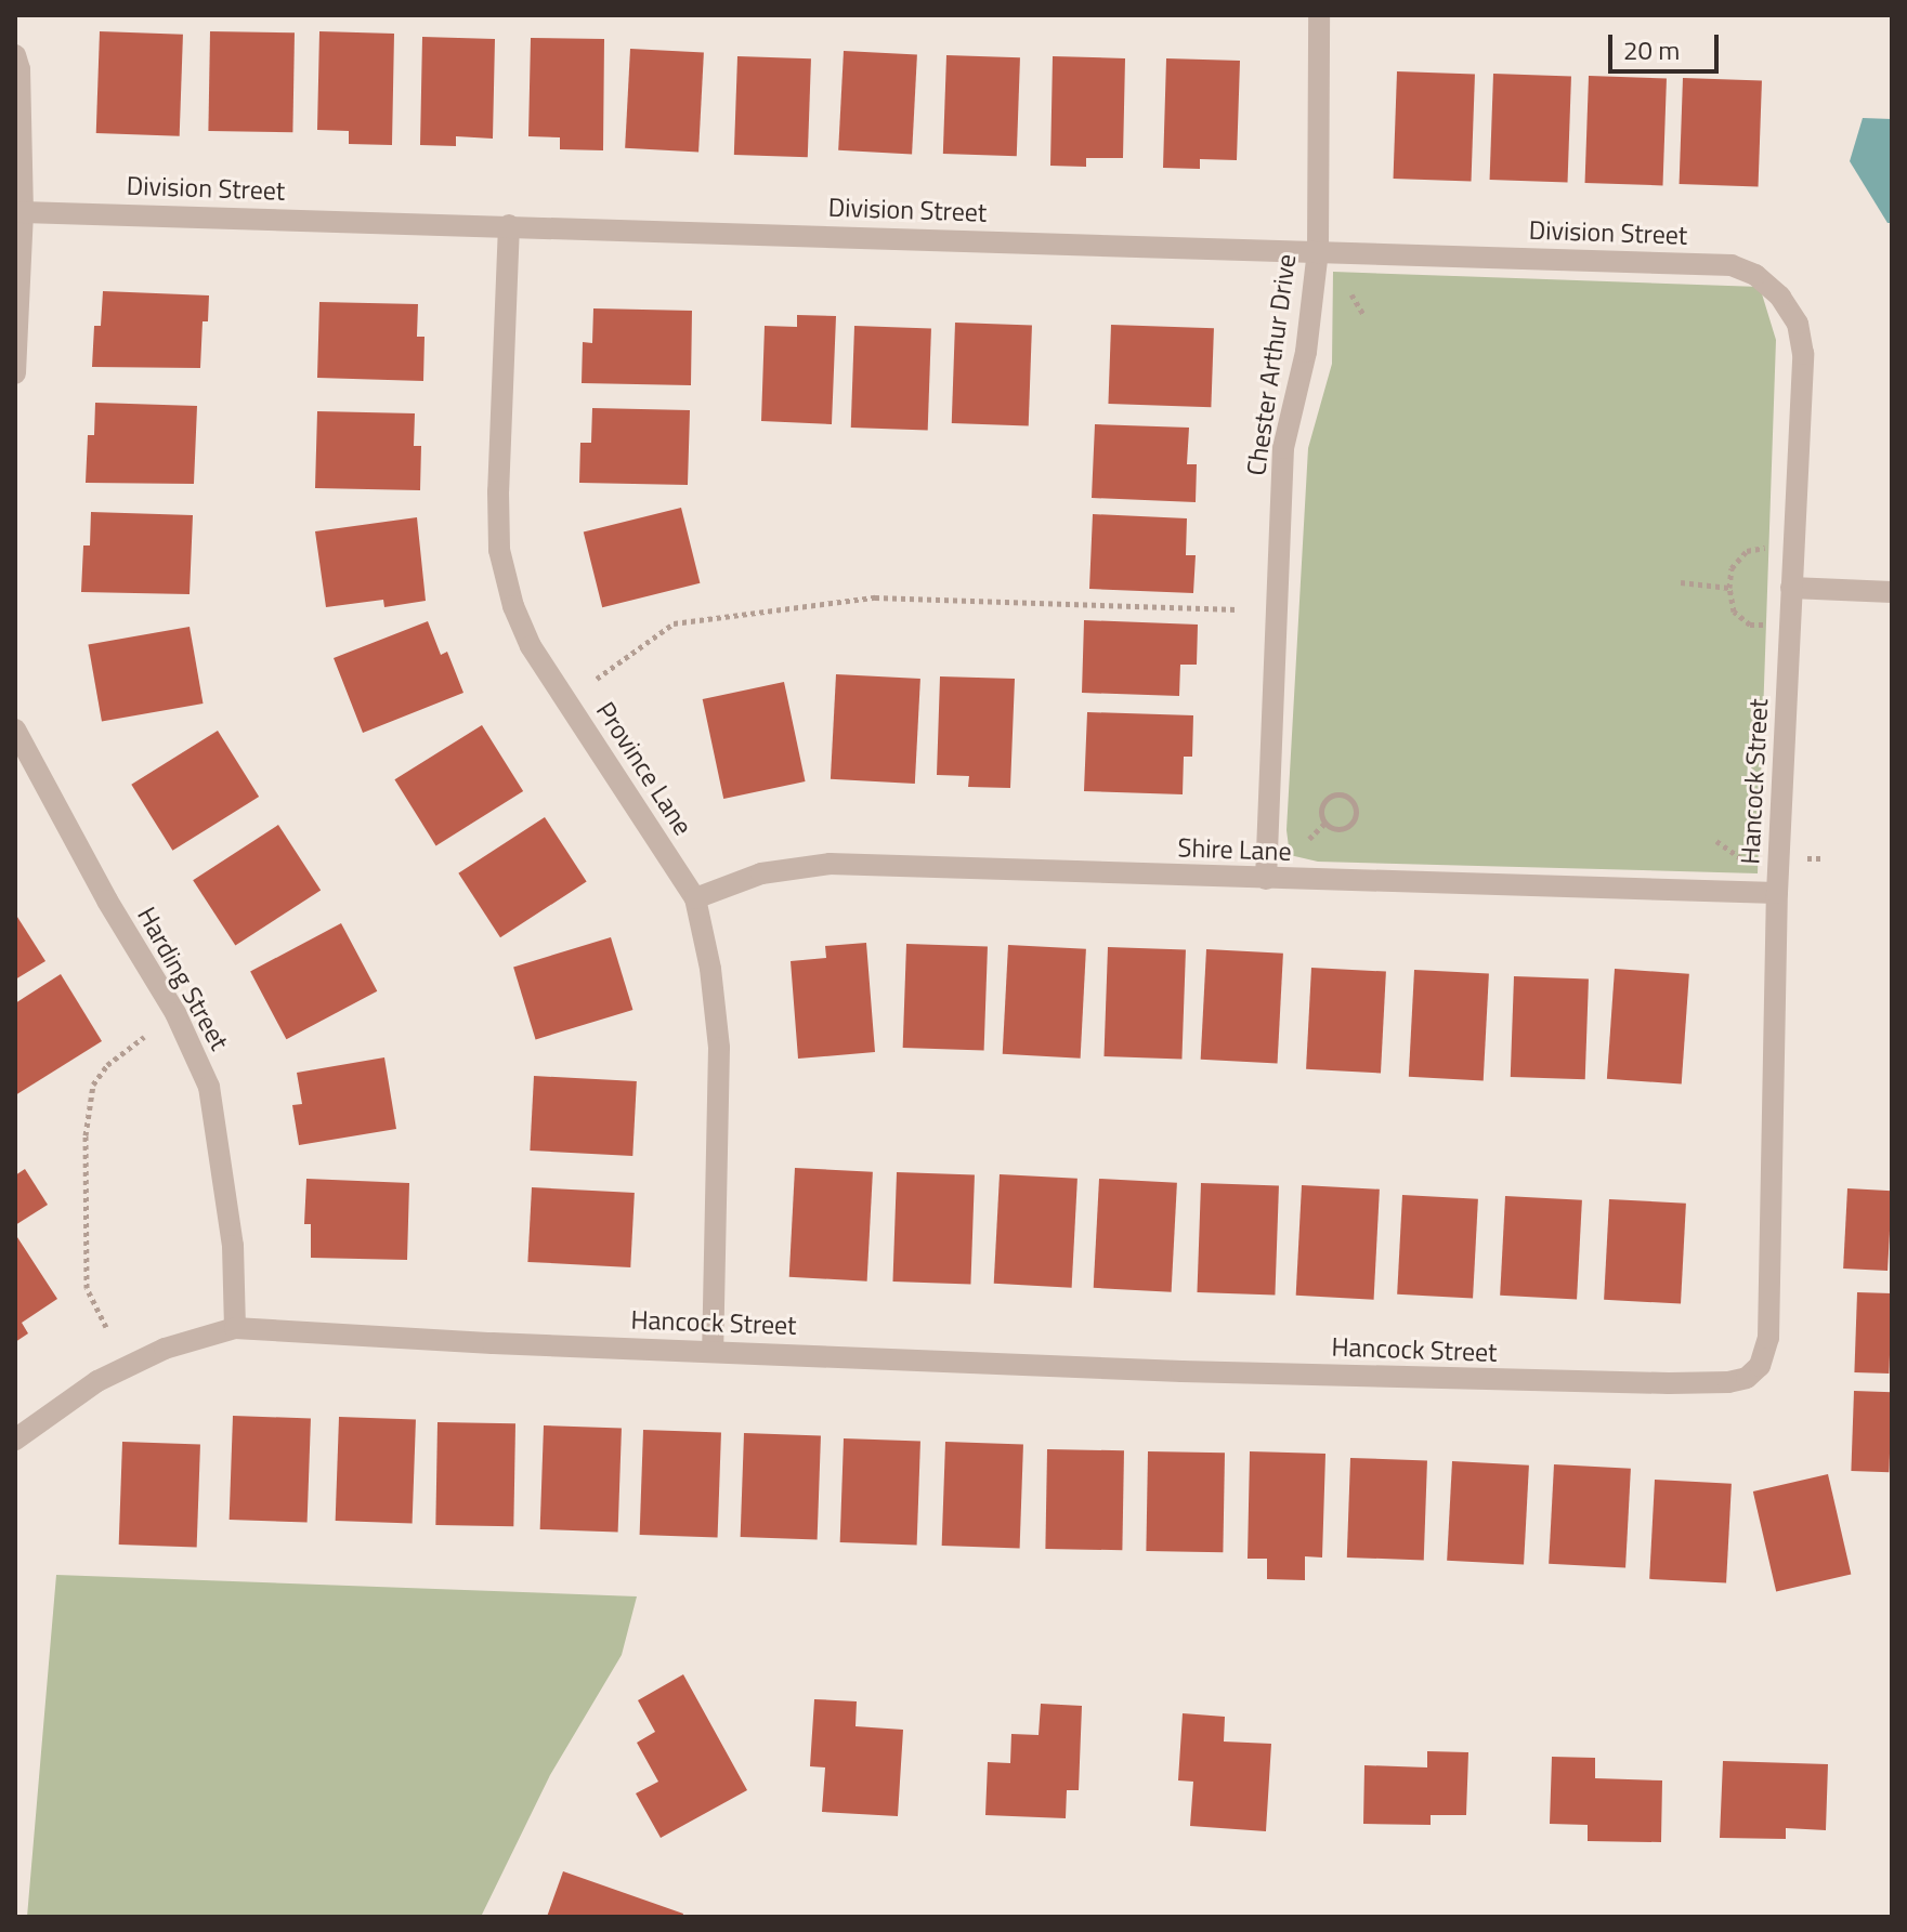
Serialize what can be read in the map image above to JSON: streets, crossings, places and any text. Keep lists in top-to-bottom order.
{
  "streets": {
    "street": [
      "Division Street",
      "Chester Arthur Drive",
      "Province Lane",
      "Hancock Street",
      "Shire Lane",
      "Harding Street"
    ]
  },
  "crossings": [
    ["Division Street", "Chester Arthur Drive"],
    ["Division Street", "Province Lane"],
    ["Division Street", "Hancock Street"],
    ["Chester Arthur Drive", "Shire Lane"],
    ["Province Lane", "Hancock Street"],
    ["Province Lane", "Shire Lane"],
    ["Hancock Street", "Shire Lane"],
    ["Hancock Street", "Harding Street"]
  ],
  "scale_bar": "20 m"
}
